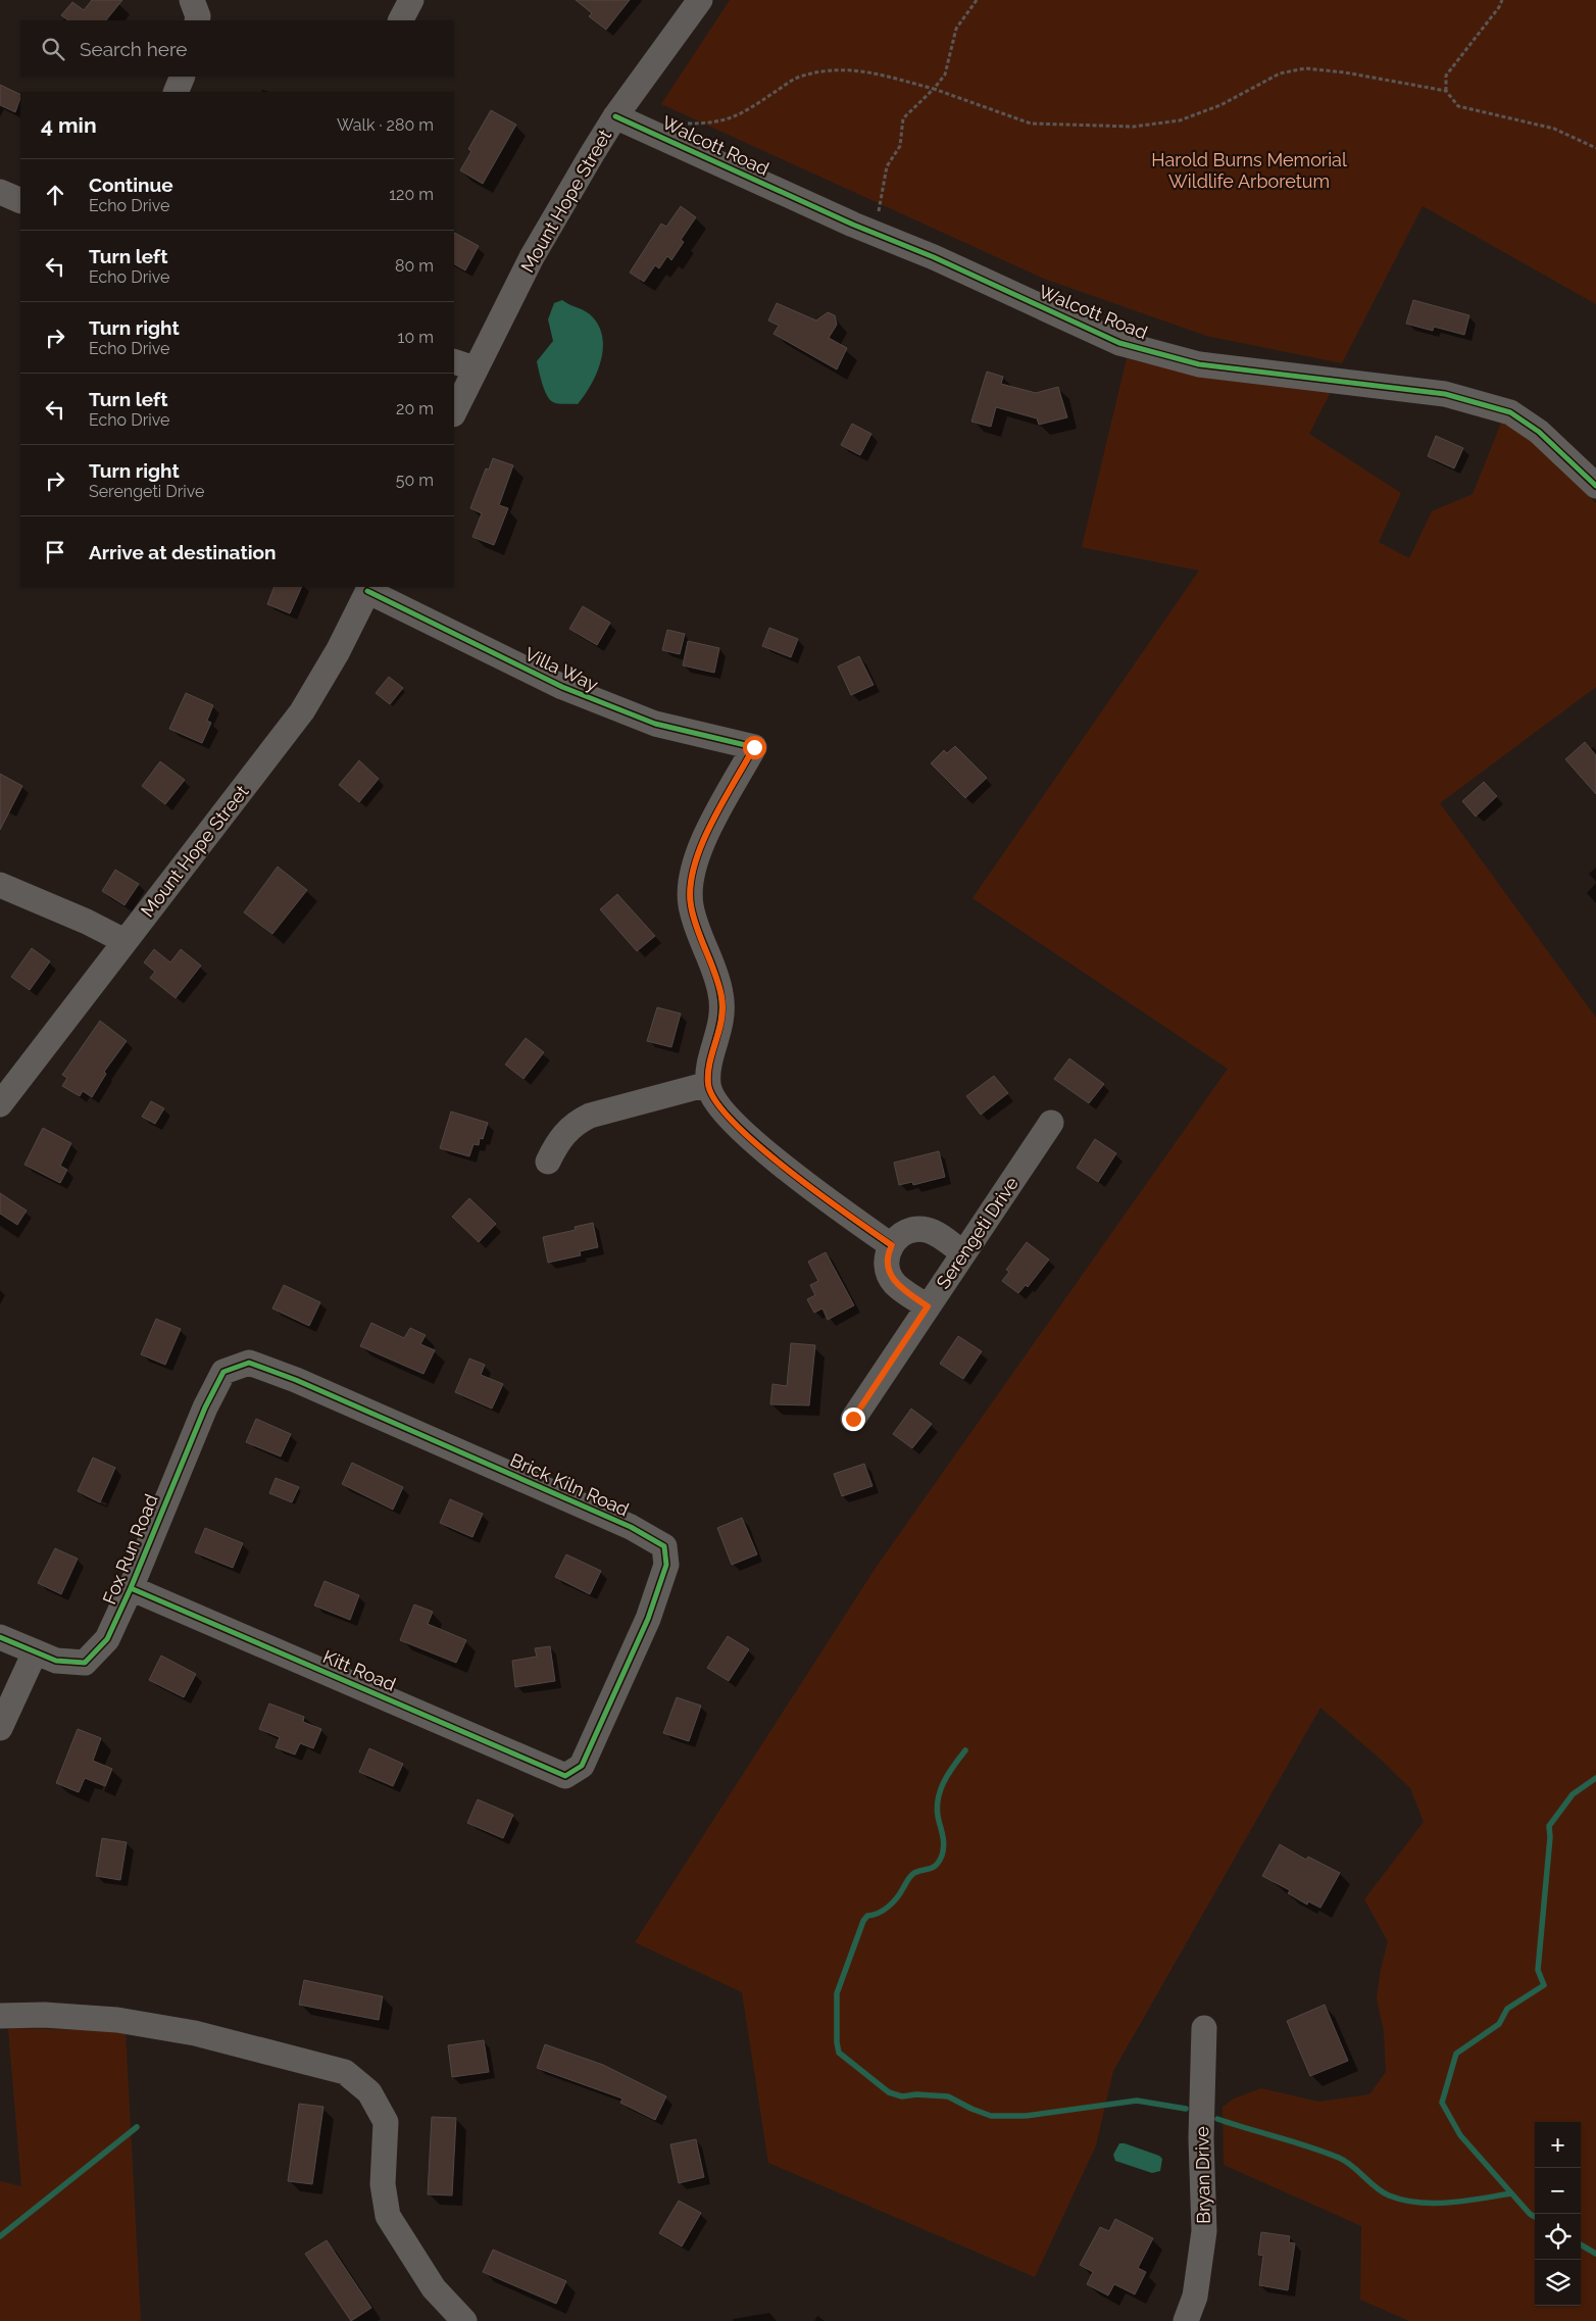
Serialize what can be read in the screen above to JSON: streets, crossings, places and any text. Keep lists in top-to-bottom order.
{
  "streets": {
    "street": [
      "Walcott Road",
      "Mount Hope Street",
      "Villa Way",
      "Serengeti Drive",
      "Brick Kiln Road",
      "Fox Run Road",
      "Kitt Road",
      "Bryan Drive"
    ]
  },
  "crossings": [
    ["Walcott Road", "Mount Hope Street"],
    ["Mount Hope Street", "Villa Way"],
    ["Brick Kiln Road", "Fox Run Road"],
    ["Brick Kiln Road", "Kitt Road"],
    ["Fox Run Road", "Kitt Road"]
  ],
  "parks": ["Harold Burns Memorial Wildlife Arboretum"],
  "page": {
    "search": "Search here",
    "heading": ["4 min", "Walk · 280 m"],
    "list": [
      ["Continue", "Echo Drive", "120 m"],
      ["Turn left", "Echo Drive", "80 m"],
      ["Turn right", "Echo Drive", "10 m"],
      ["Turn left", "Echo Drive", "20 m"],
      ["Turn right", "Serengeti Drive", "50 m"],
      "Arrive at destination"
    ],
    "map_buttons": ["+", "−"]
  }
}
